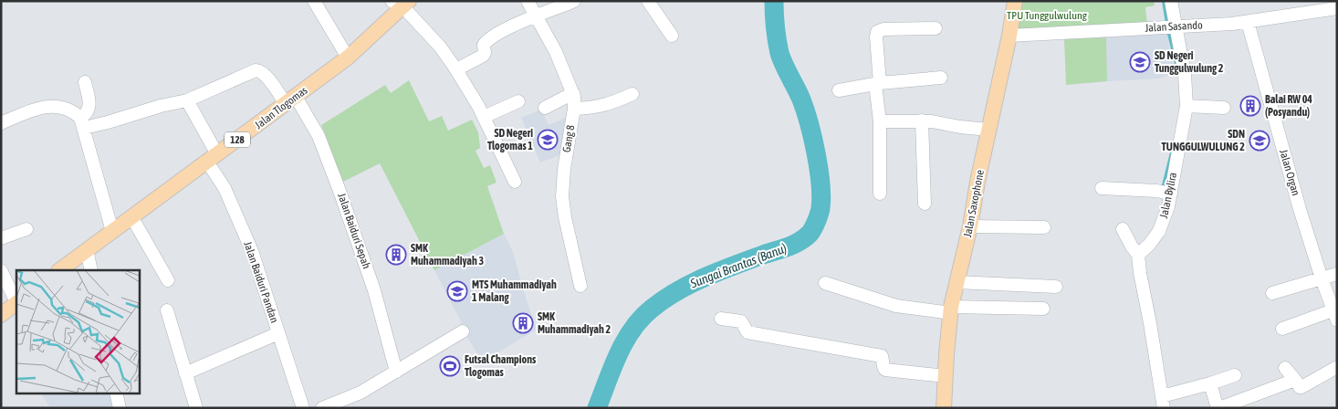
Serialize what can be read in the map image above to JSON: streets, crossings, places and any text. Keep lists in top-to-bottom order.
{
  "streets": {
    "main road": ["Jalan Tlogomas", "128", "Jalan Saxophone"],
    "street": [
      "Jalan Sasando",
      "Gang 8",
      "Jalan Organ",
      "Jalan Bylira",
      "Jalan Baiduri Sepah",
      "Jalan Baiduri Pandan"
    ]
  },
  "crossings": [
    ["Jalan Sasando", "Jalan Organ"],
    ["Jalan Sasando", "Jalan Bylira"],
    ["Jalan Sasando", "Jalan Saxophone"],
    ["Jalan Tlogomas", "Jalan Baiduri Sepah"],
    ["Jalan Tlogomas", "Jalan Baiduri Pandan"],
    ["Jalan Baiduri Sepah", "Jalan Baiduri Pandan"]
  ],
  "water": ["Sungai Brantas (Banu)"],
  "parks": ["TPU Tunggulwulung"],
  "places": {
    "school or university": [
      "SD Negeri Tunggulwulung 2",
      "SD Negeri Tlogomas 1",
      "SDN TUNGGULWULUNG 2",
      "MTS Muhammadiyah 1 Malang"
    ],
    "building": ["Balai RW 04 (Posyandu)", "SMK Muhammadiyah 3", "SMK Muhammadiyah 2"],
    "sports": ["Futsal Champions Tlogomas"]
  }
}
